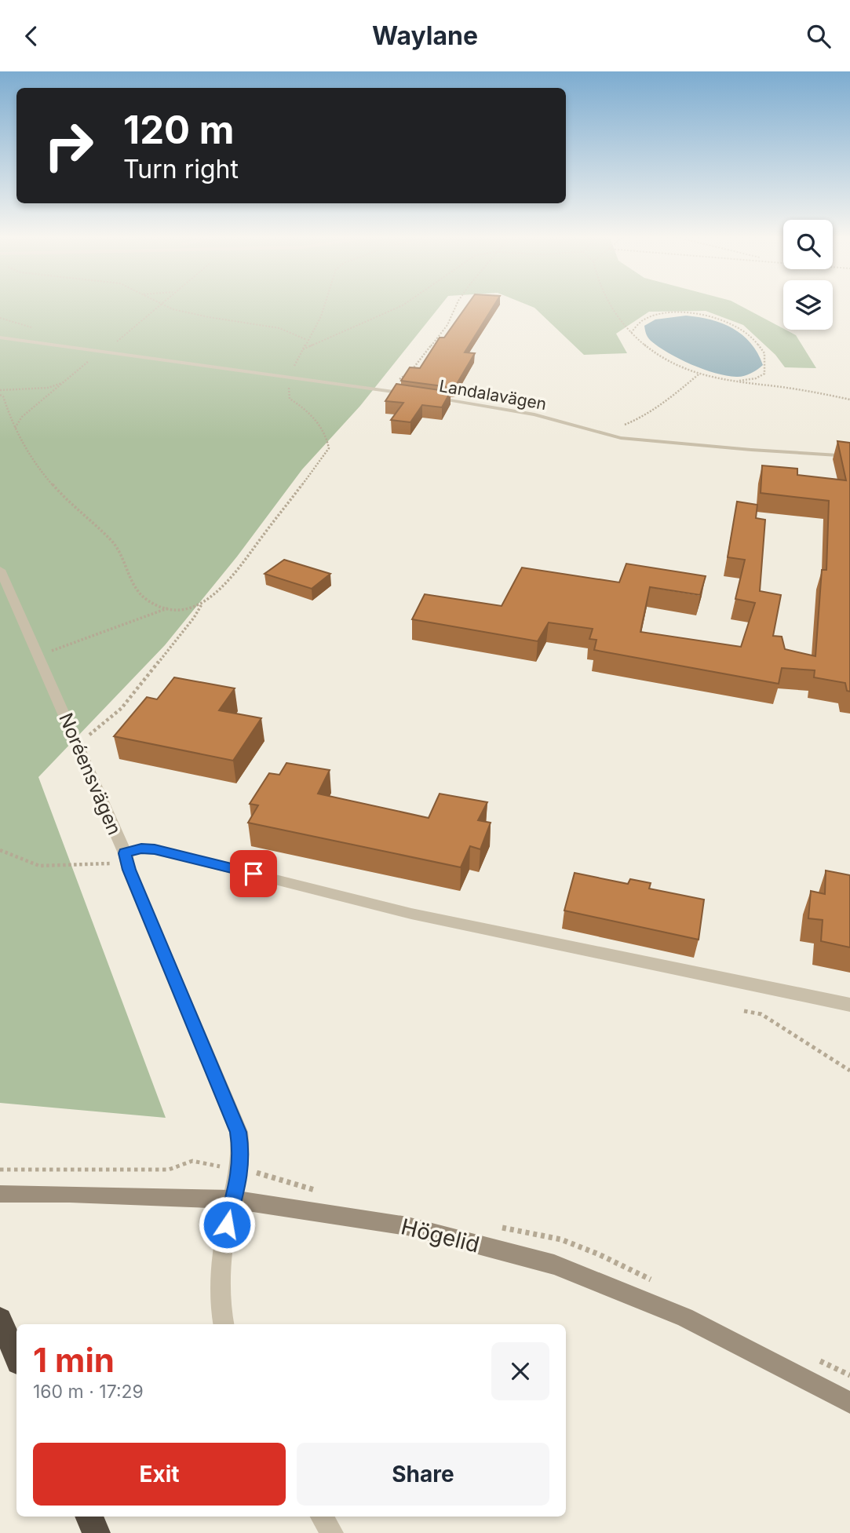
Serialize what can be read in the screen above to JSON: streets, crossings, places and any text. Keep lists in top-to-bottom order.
{
  "streets": {
    "street": ["Noréensvägen", "Högelid"],
    "lane": ["Landalavägen"]
  },
  "crossings": [
    ["Noréensvägen", "Högelid"]
  ],
  "page": {
    "header": "Waylane",
    "turn": ["120 m", "Turn right"],
    "heading": ["1 min", "160 m · 17:29"],
    "buttons": ["Exit", "Share"]
  }
}
